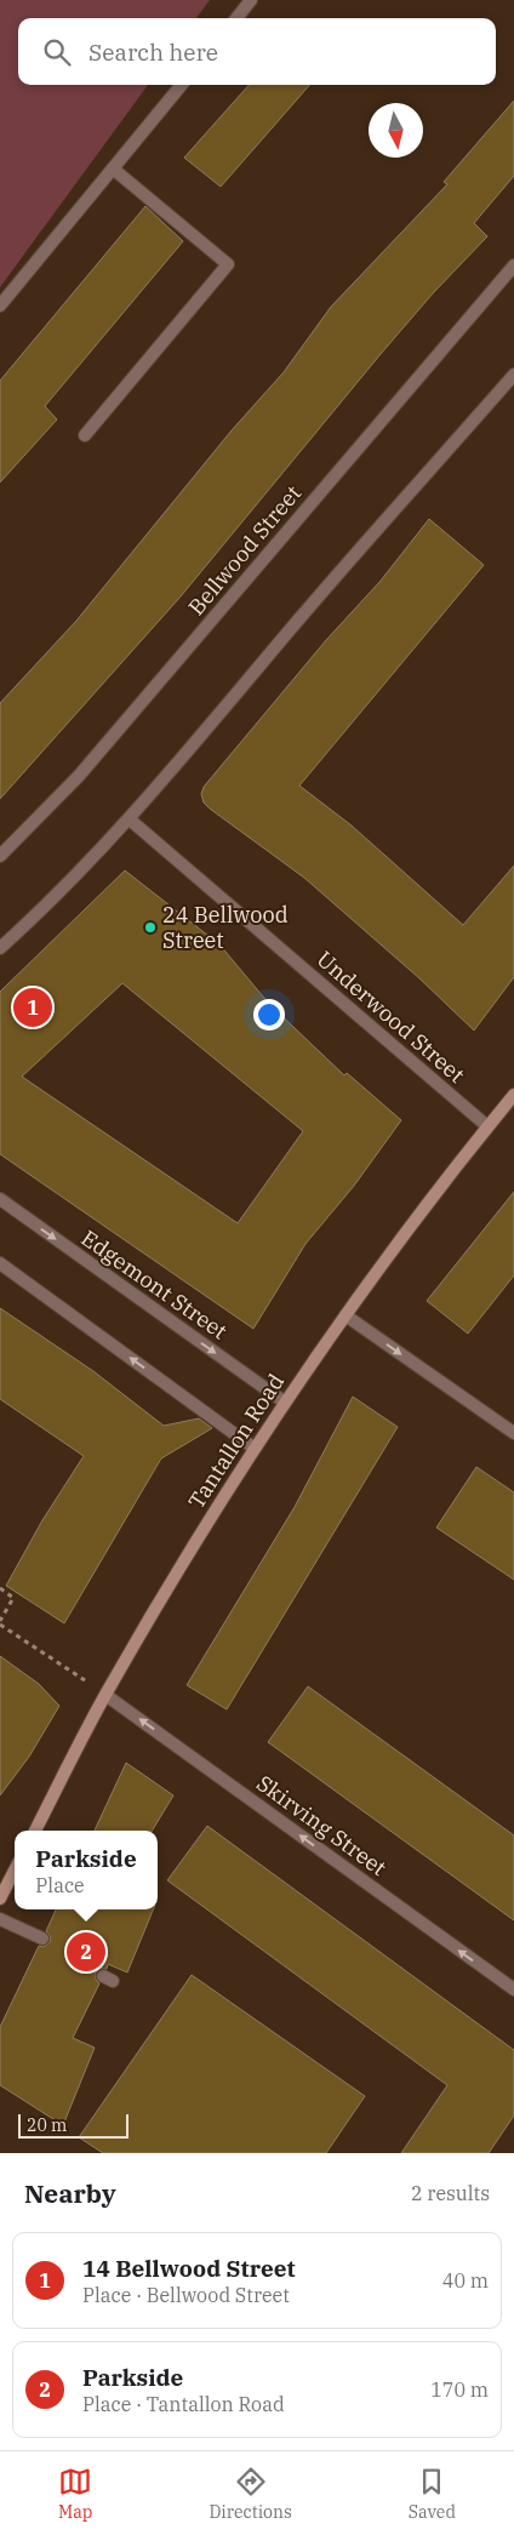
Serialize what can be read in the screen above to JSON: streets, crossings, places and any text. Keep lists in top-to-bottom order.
{
  "streets": {
    "street": [
      "Bellwood Street",
      "Underwood Street",
      "Edgemont Street",
      "Tantallon Road",
      "Skirving Street"
    ]
  },
  "crossings": [
    ["Underwood Street", "Tantallon Road"],
    ["Edgemont Street", "Tantallon Road"],
    ["Tantallon Road", "Skirving Street"]
  ],
  "one_way": ["Skirving Street"],
  "places": ["24 Bellwood Street"],
  "scale_bar": "20 m",
  "north": "bottom",
  "page": {
    "search": "Search here",
    "pins": ["1", "2"],
    "popup": ["Parkside", "Place"],
    "scale": "20 m",
    "heading": ["Nearby", "2 results"],
    "list": [
      {
        "mark": "1",
        "name": "14 Bellwood Street",
        "note": "Place · Bellwood Street",
        "value": "40 m"
      },
      {
        "mark": "2",
        "name": "Parkside",
        "note": "Place · Tantallon Road",
        "value": "170 m"
      }
    ],
    "nav": ["Map", "Directions", "Saved"]
  }
}
